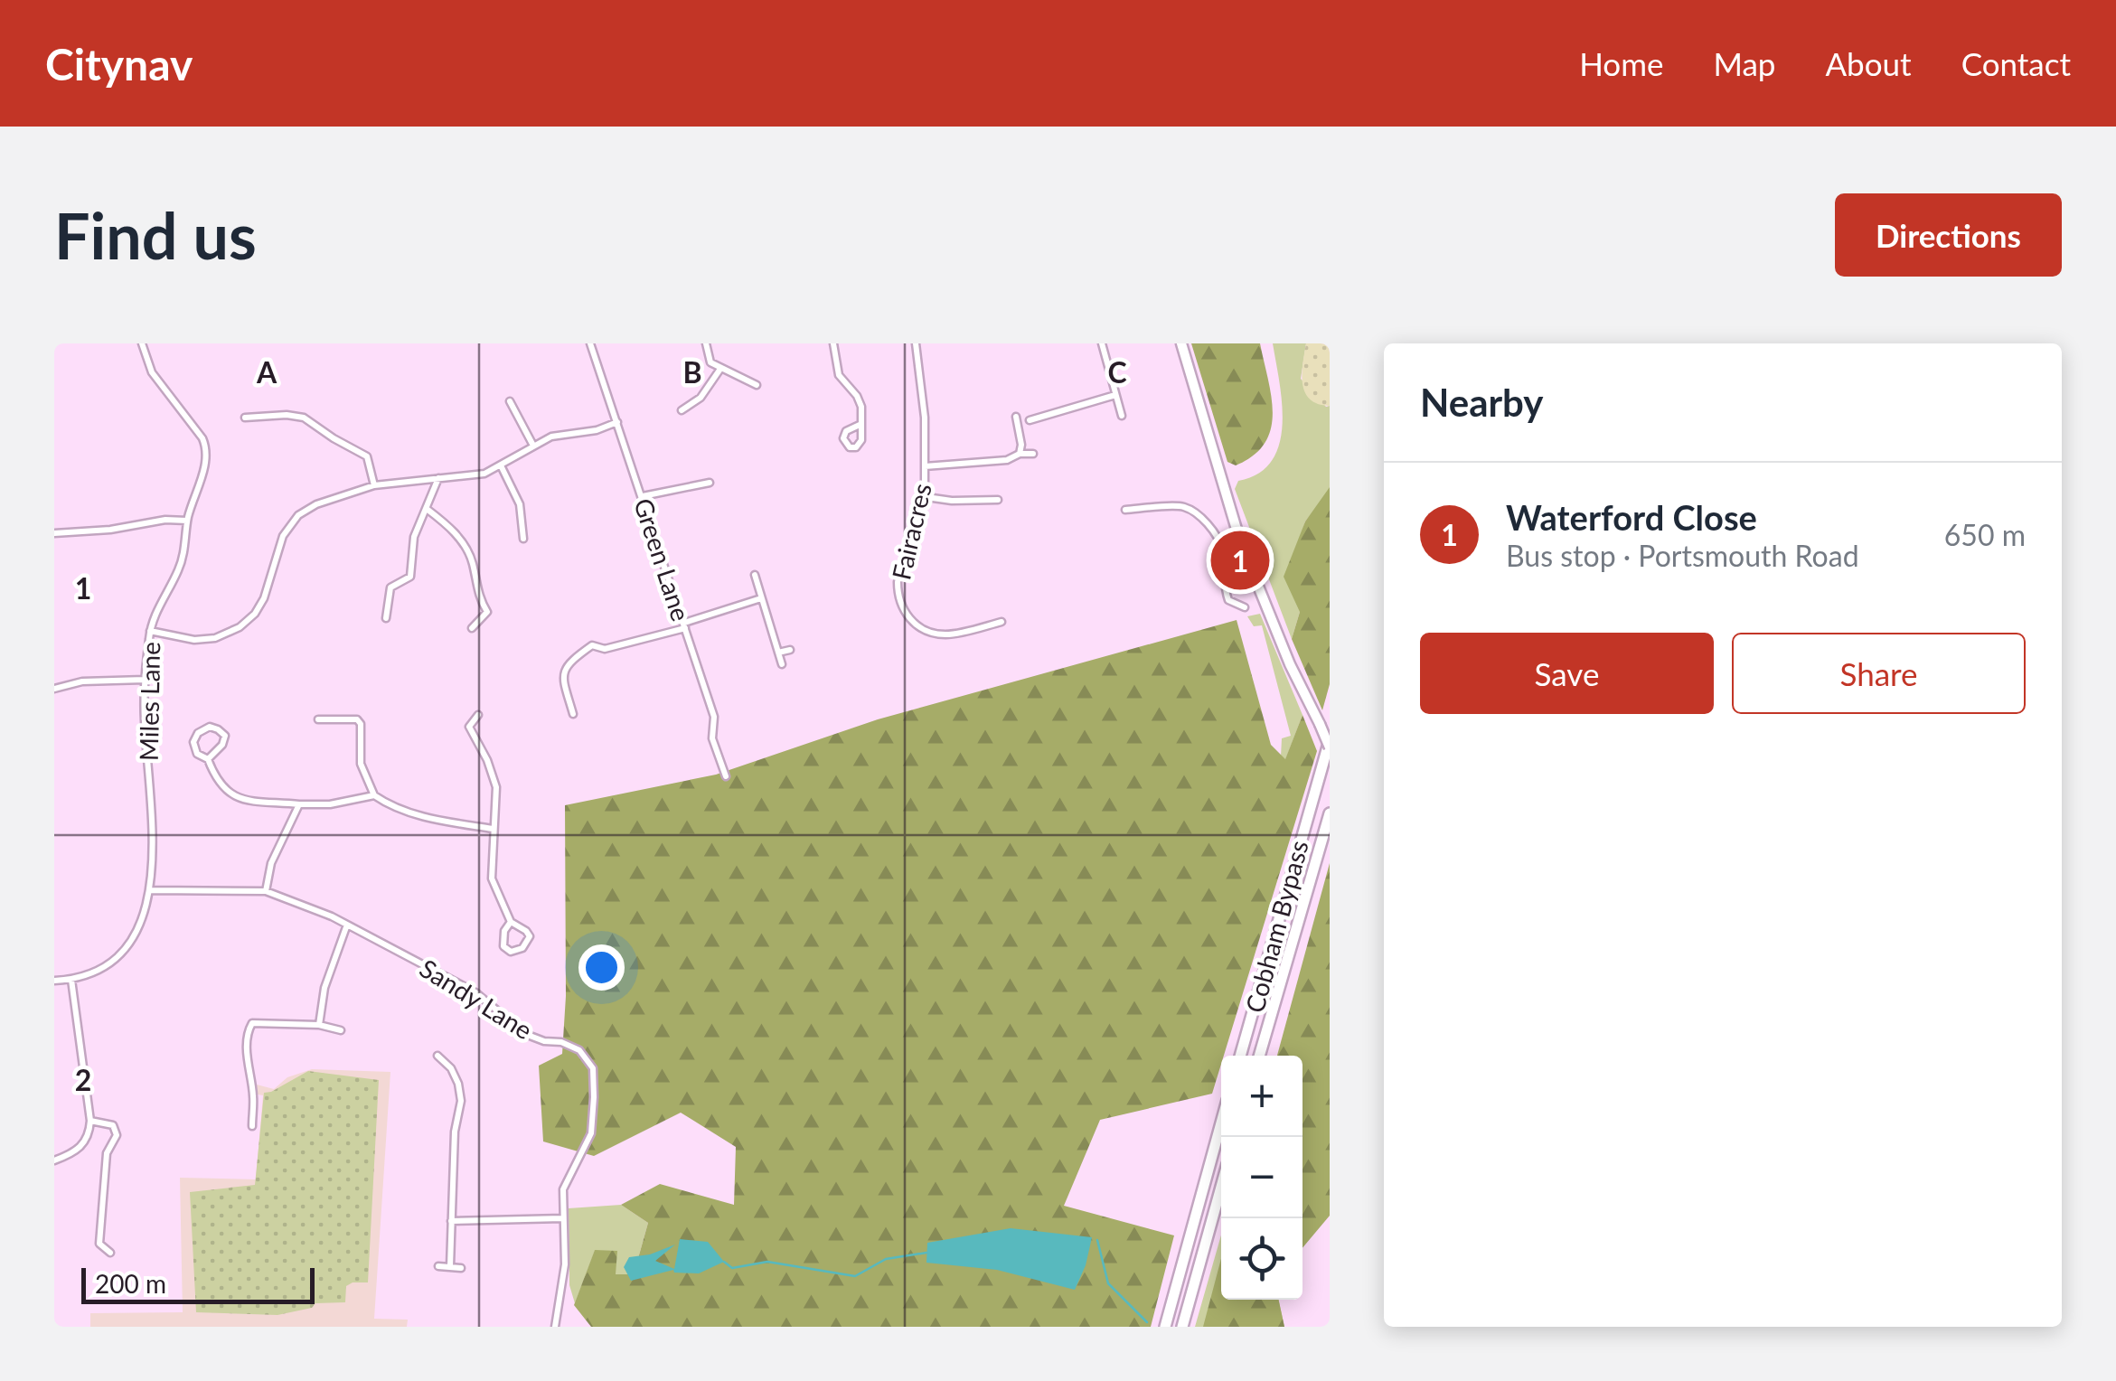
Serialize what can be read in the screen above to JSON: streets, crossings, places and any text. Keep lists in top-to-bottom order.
{
  "streets": {
    "highway": ["Cobham Bypass"],
    "street": [
      "Fairacres",
      "Green Lane",
      "Miles Lane",
      "Sandy Lane"
    ]
  },
  "crossings": [
    ["Miles Lane", "Sandy Lane"]
  ],
  "scale_bar": "200 m",
  "page": {
    "header": "Citynav",
    "nav": [
      "Home",
      "Map",
      "About",
      "Contact"
    ],
    "buttons": [
      "Directions",
      ["Save", "Share"]
    ],
    "title": "Find us",
    "heading": "Nearby",
    "list": [
      {
        "mark": "1",
        "name": "Waterford Close",
        "note": "Bus stop · Portsmouth Road",
        "value": "650 m"
      }
    ],
    "pins": "1",
    "map_buttons": ["+", "−"],
    "scale": "200 m"
  },
  "grid": {
    "columns": ["A", "B", "C"],
    "rows": ["1", "2"]
  }
}
